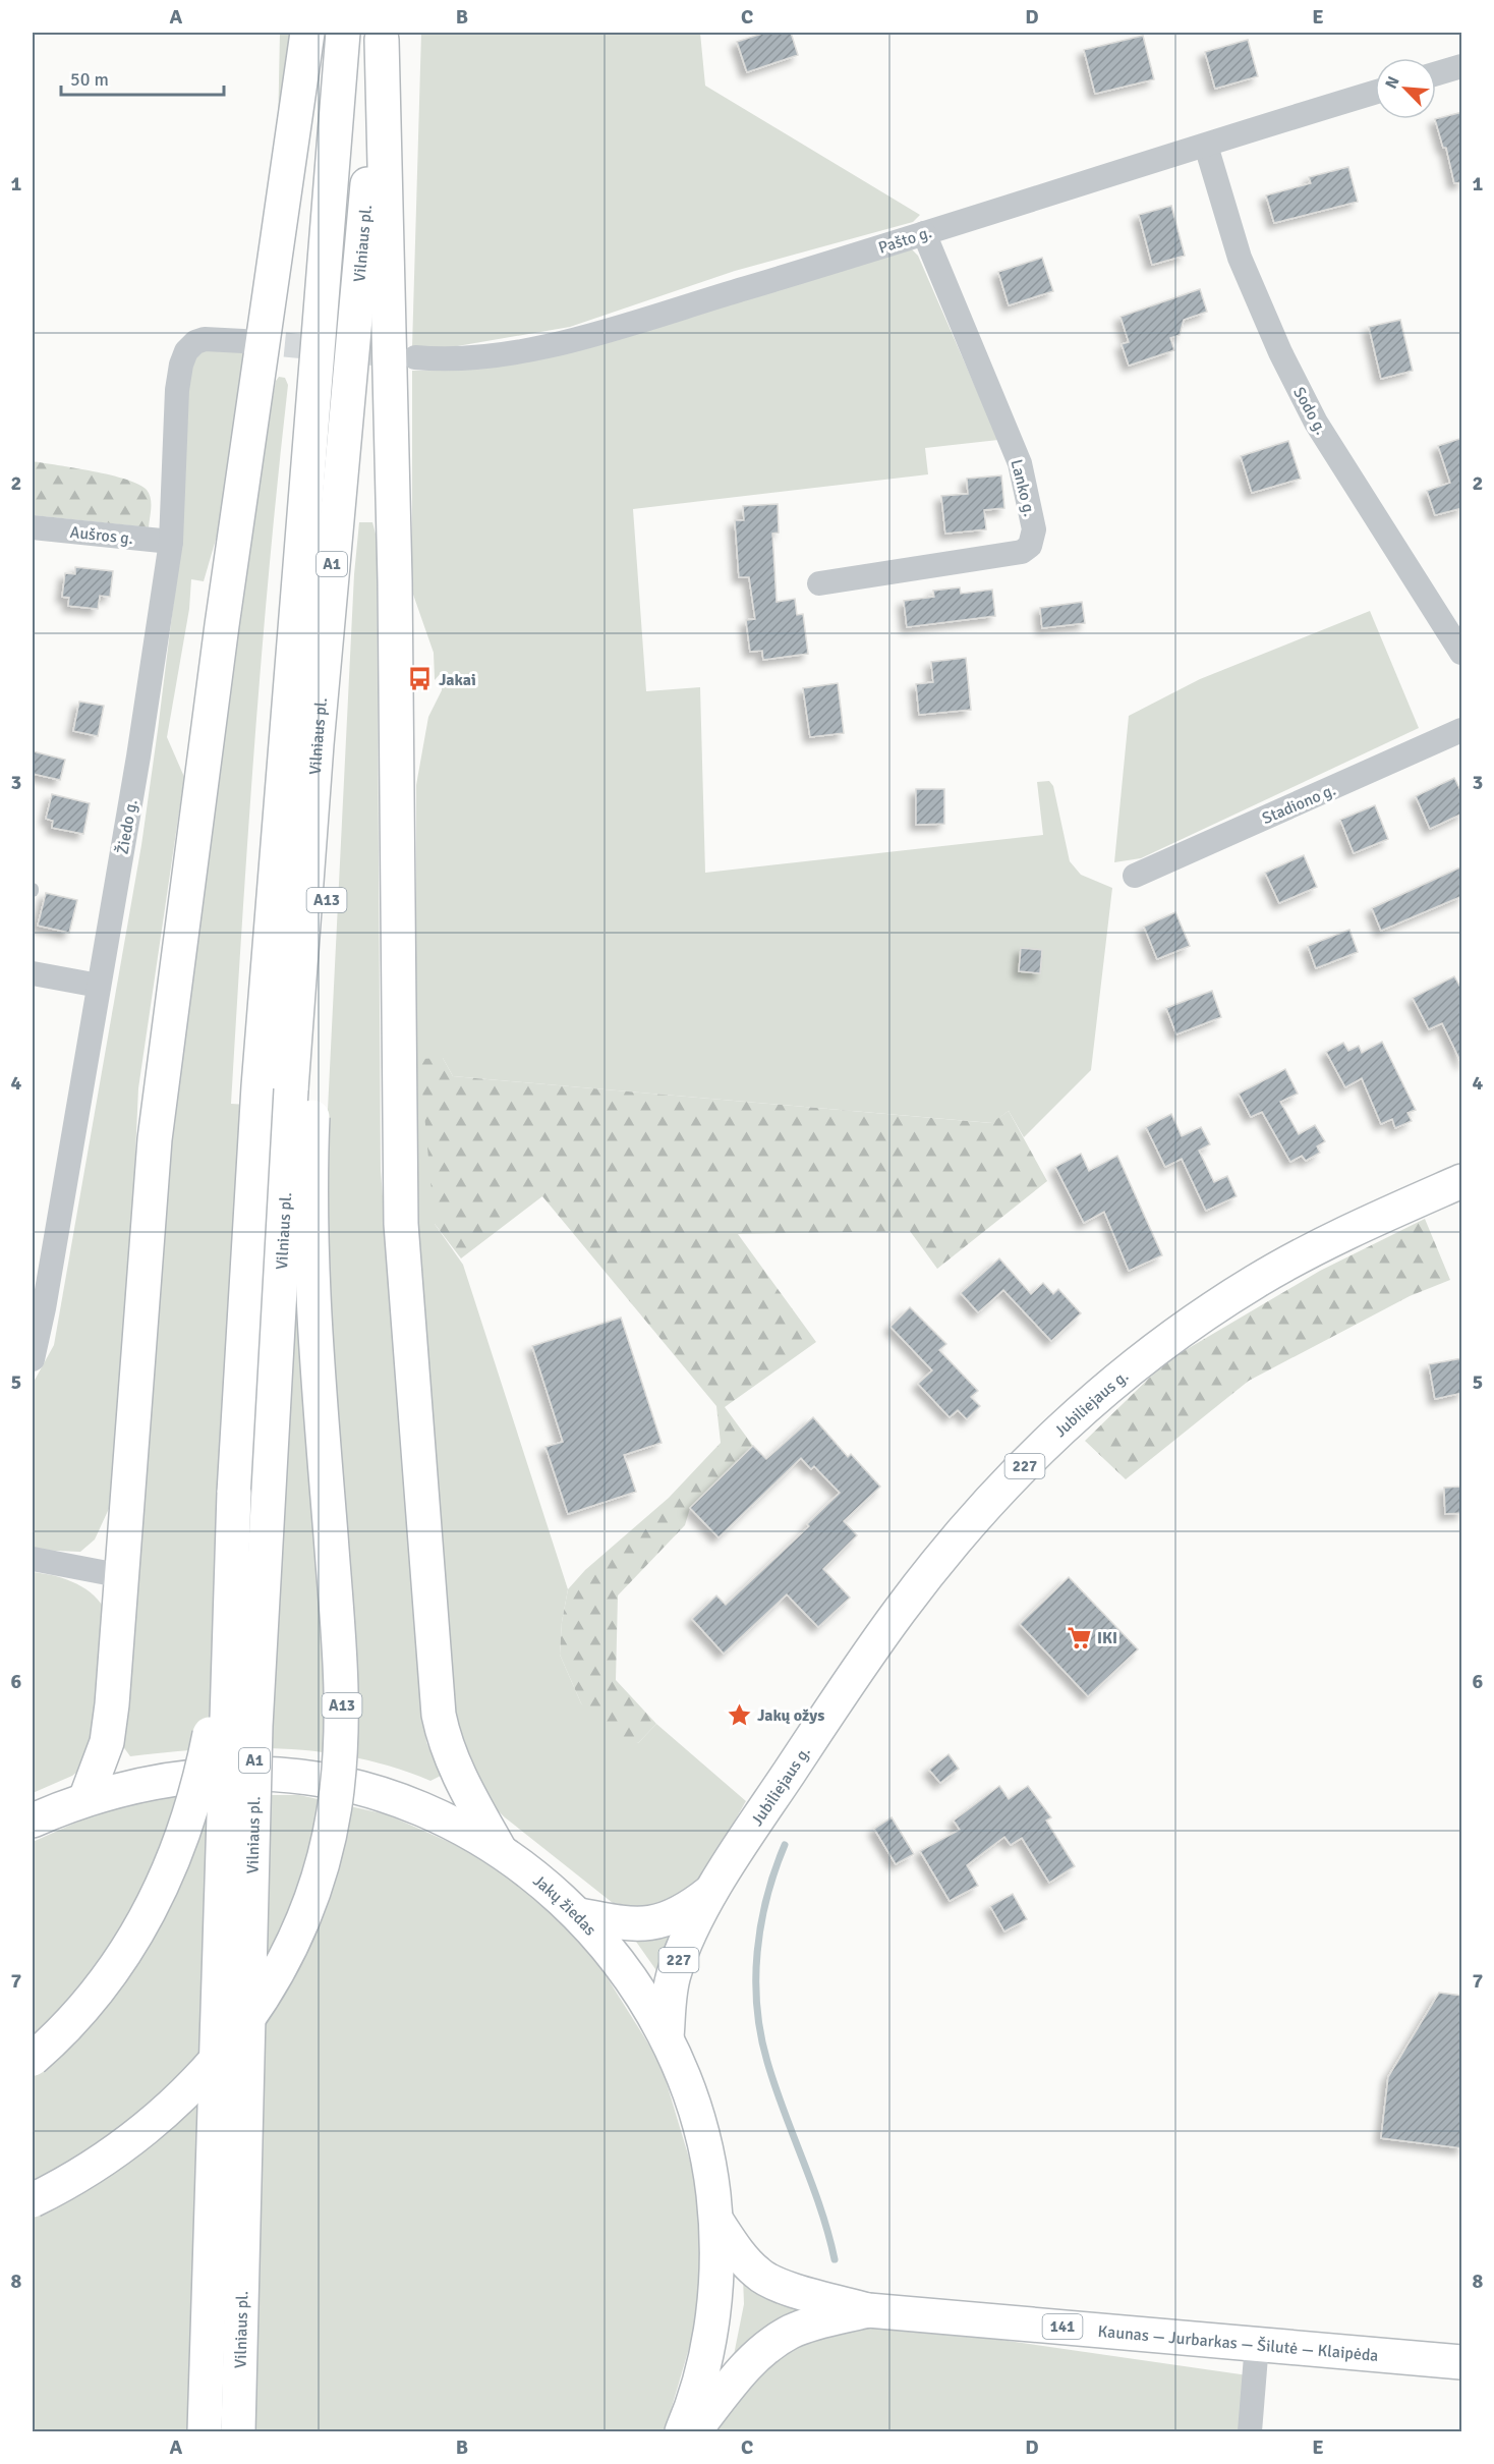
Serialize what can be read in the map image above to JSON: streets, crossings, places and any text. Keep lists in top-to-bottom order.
{
  "streets": {
    "main road": [
      "Vilniaus pl.",
      "A1",
      "A13",
      "Jubiliejaus g.",
      "227",
      "Jakų žiedas",
      "141",
      "Kaunas — Jurbarkas — Šilutė — Klaipėda"
    ],
    "street": [
      "Pašto g.",
      "Sodo g.",
      "Lanko g.",
      "Aušros g.",
      "Stadiono g.",
      "Žiedo g."
    ]
  },
  "crossings": [
    ["Pašto g.", "Sodo g."],
    ["Pašto g.", "Lanko g."],
    ["Vilniaus pl.", "A13"],
    ["Aušros g.", "Žiedo g."],
    ["Jubiliejaus g.", "227"],
    ["227", "Jakų žiedas"],
    ["Jakų žiedas", "141"],
    ["141", "Kaunas — Jurbarkas — Šilutė — Klaipėda"]
  ],
  "places": {
    "bus stop": ["Jakai"],
    "supermarket": ["IKI"],
    "place": ["Jakų ožys"]
  },
  "scale_bar": "50 m",
  "north": "top left",
  "grid": {
    "columns": [
      "A",
      "B",
      "C",
      "D",
      "E"
    ],
    "rows": [
      "1",
      "2",
      "3",
      "4",
      "5",
      "6",
      "7",
      "8"
    ]
  }
}
